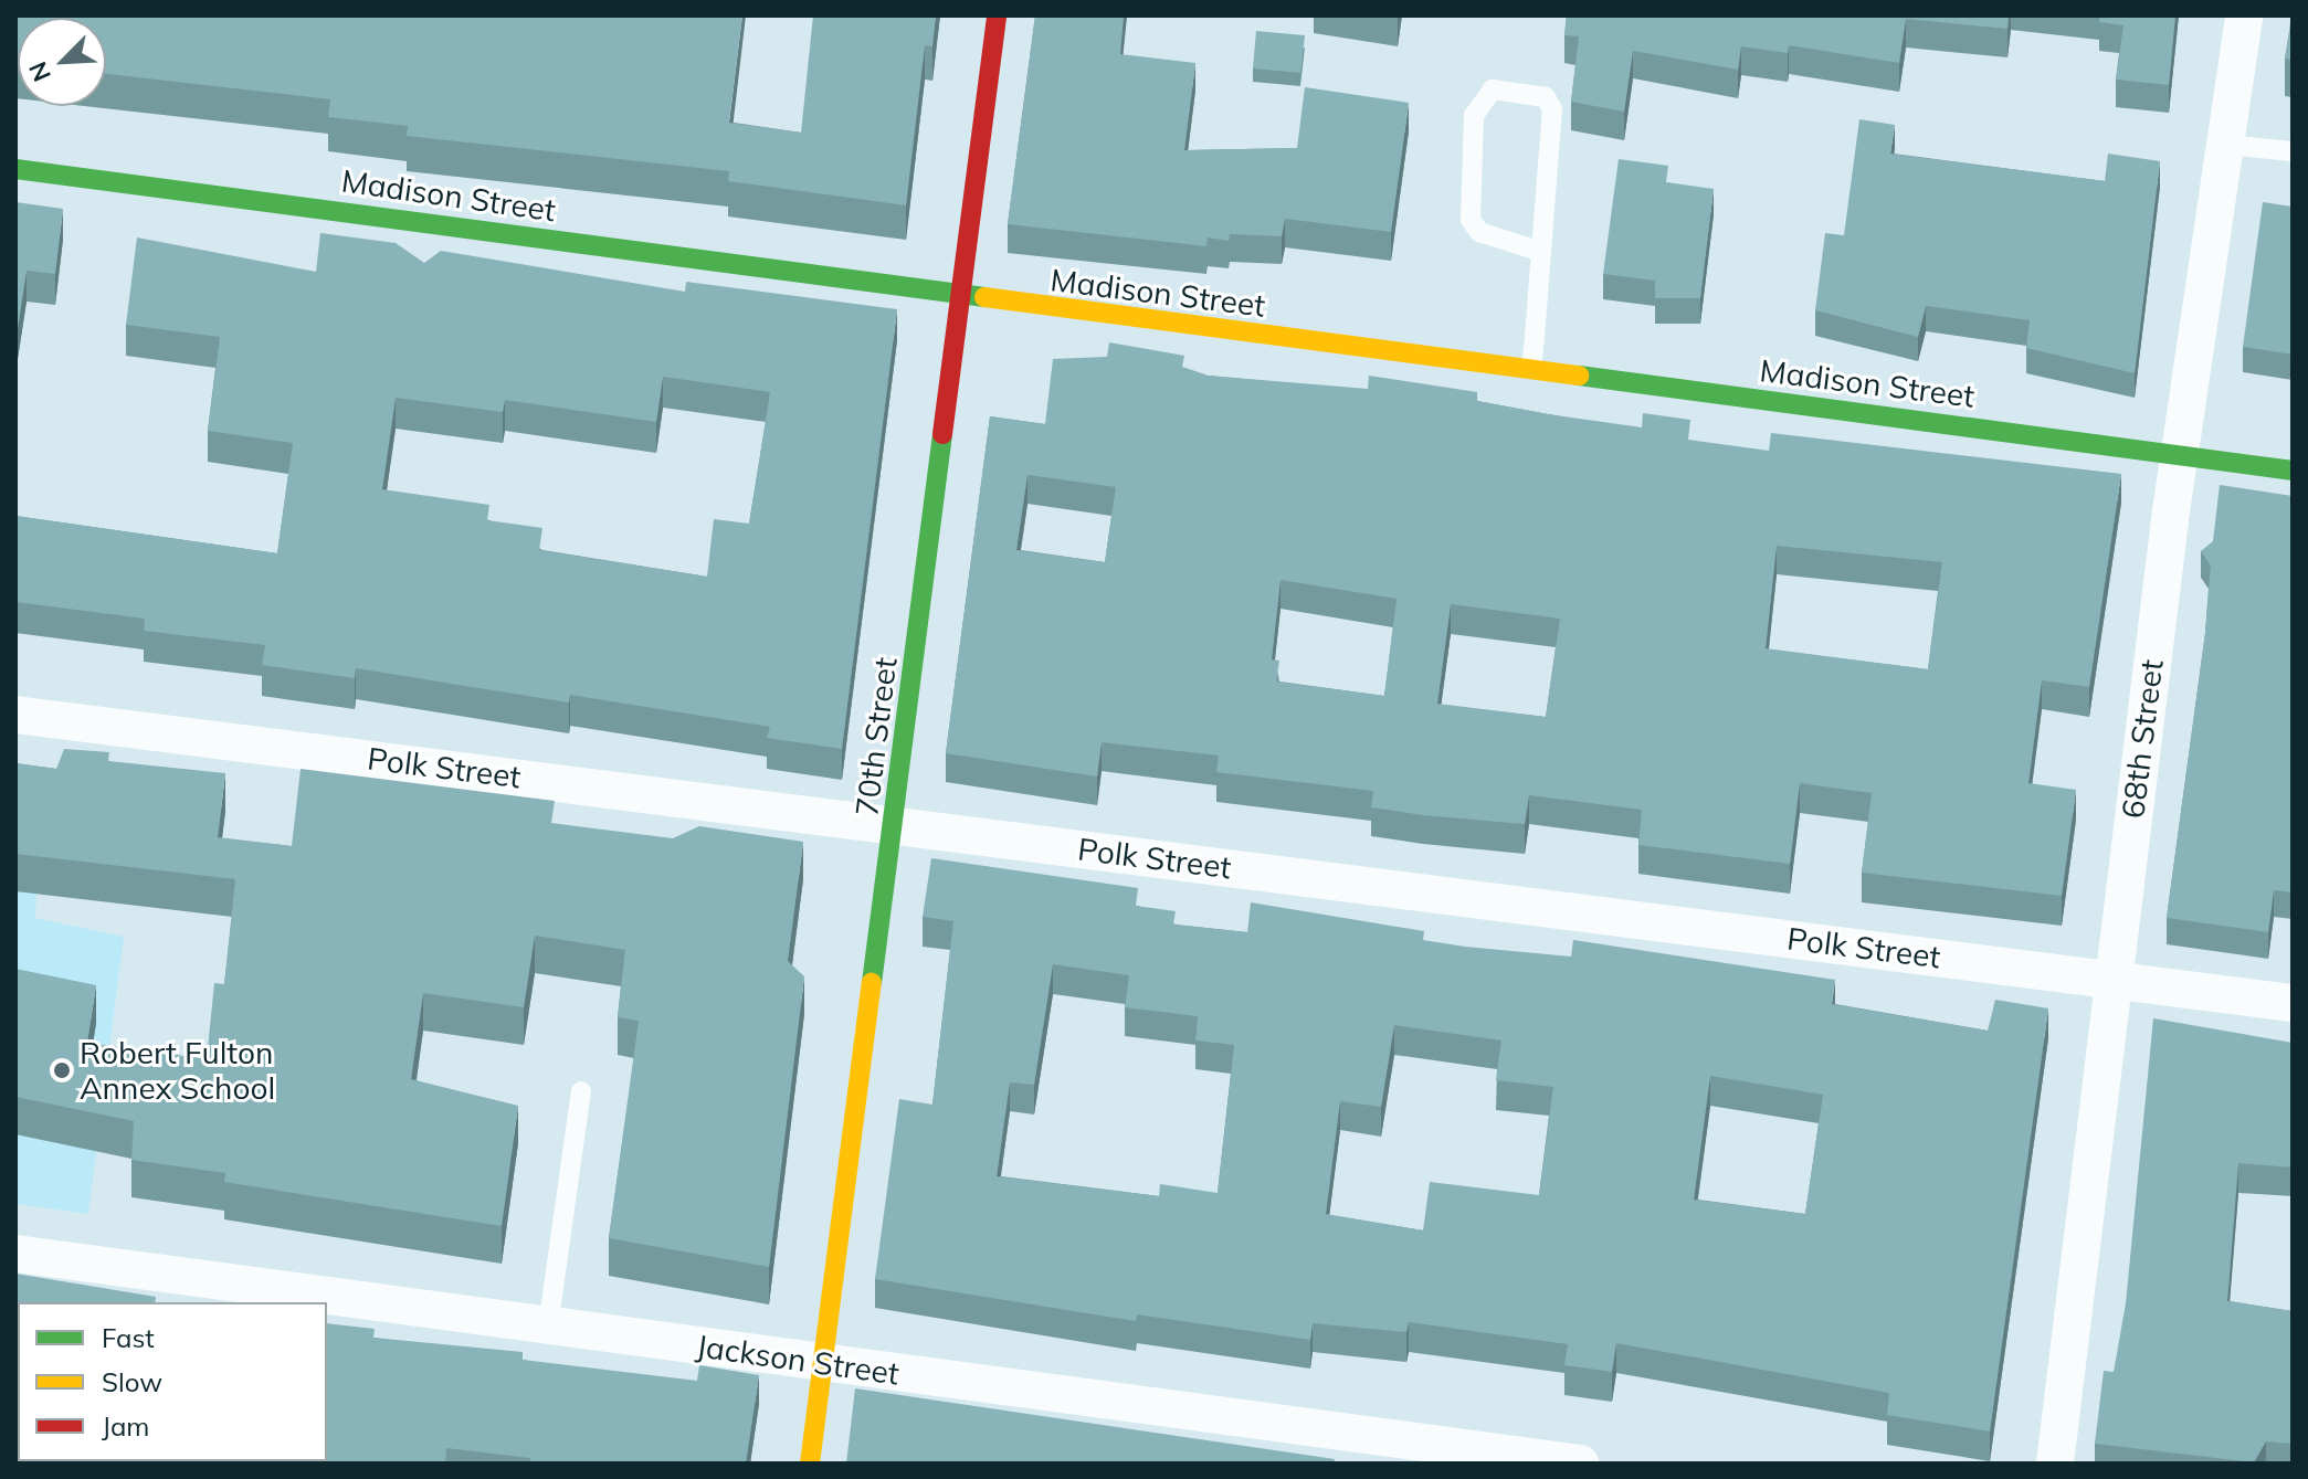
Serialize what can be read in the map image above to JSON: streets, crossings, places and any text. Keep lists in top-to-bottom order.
{
  "streets": {
    "street": [
      "Madison Street",
      "70th Street",
      "68th Street",
      "Polk Street",
      "Jackson Street"
    ]
  },
  "crossings": [
    ["Madison Street", "70th Street"],
    ["Madison Street", "68th Street"],
    ["70th Street", "Polk Street"],
    ["70th Street", "Jackson Street"],
    ["68th Street", "Polk Street"]
  ],
  "places": ["Robert Fulton Annex School"],
  "legend": ["Fast", "Slow", "Jam"],
  "north": "bottom left"
}
